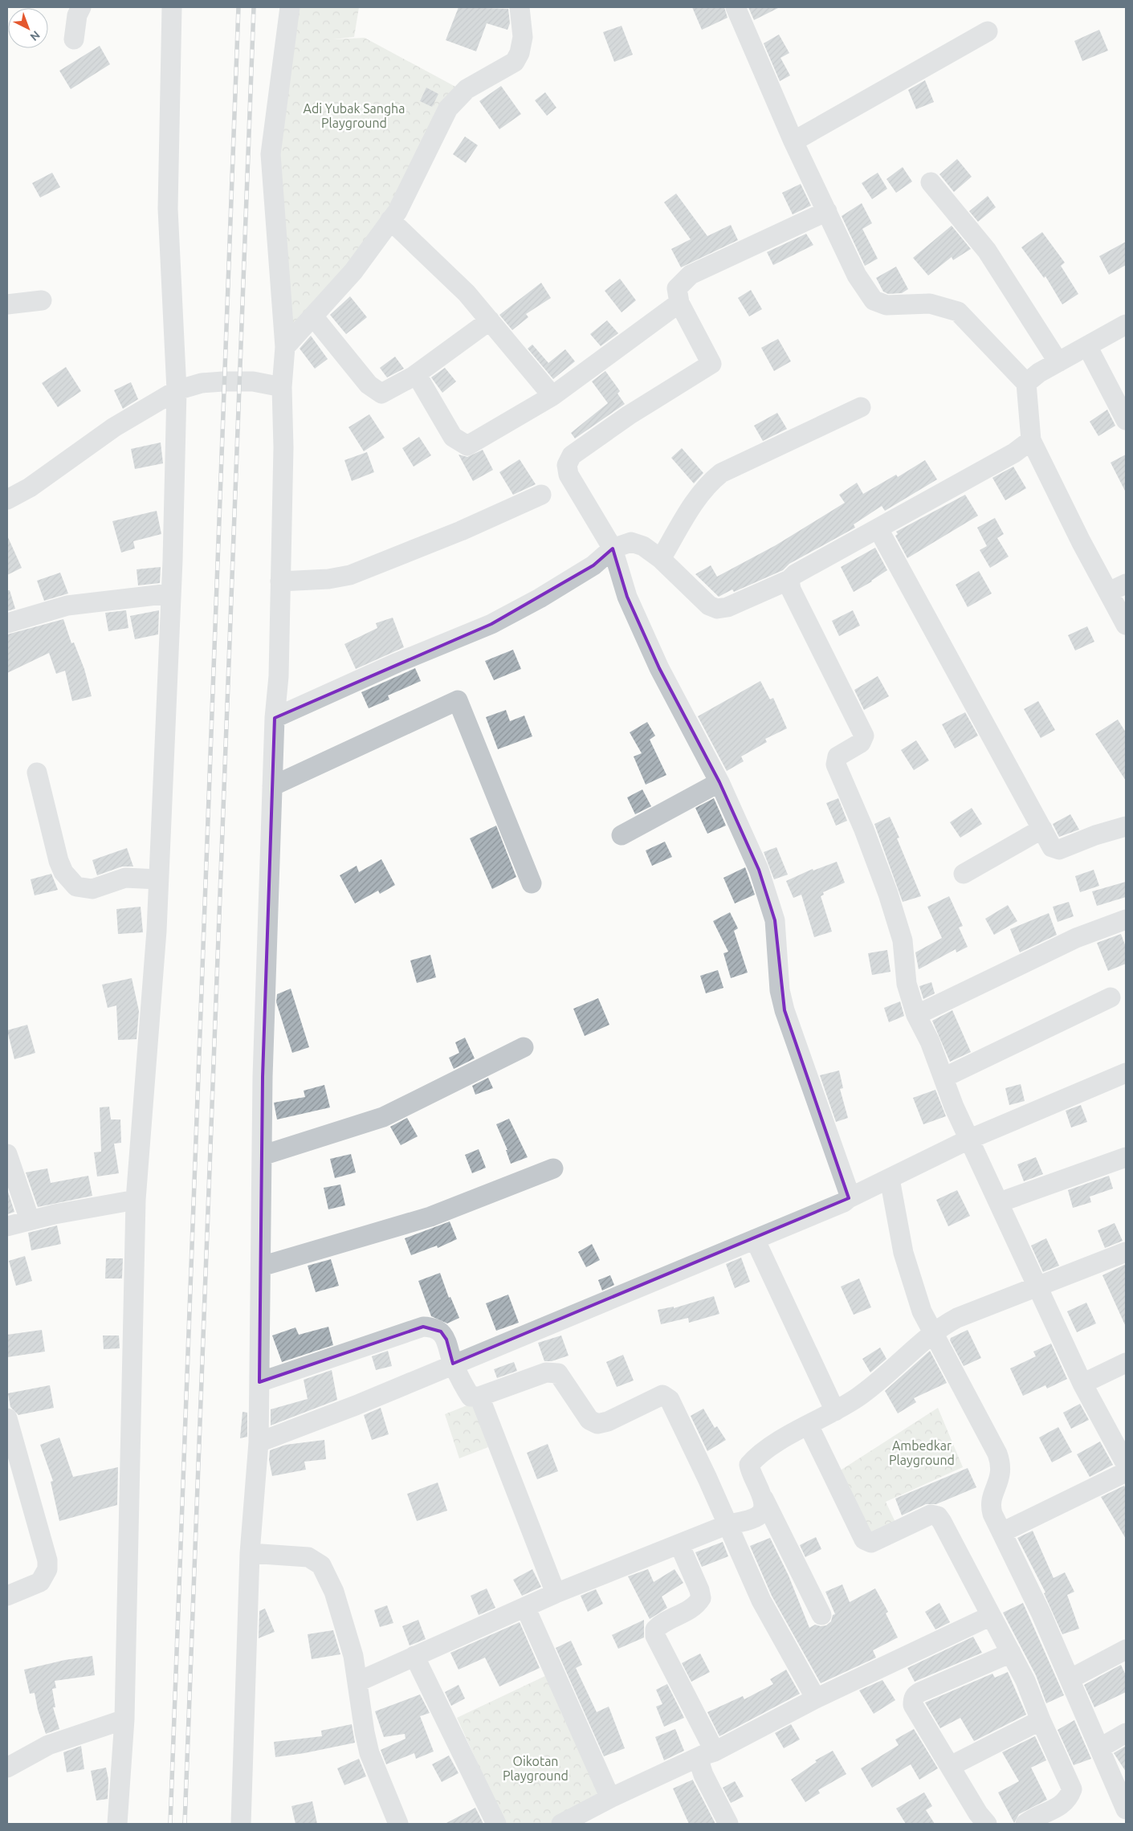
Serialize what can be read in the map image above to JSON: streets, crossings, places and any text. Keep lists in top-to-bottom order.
{
  "parks": ["Adi Yubak Sangha Playground", "Ambedkar Playground", "Oikotan Playground"],
  "north": "bottom right"
}
